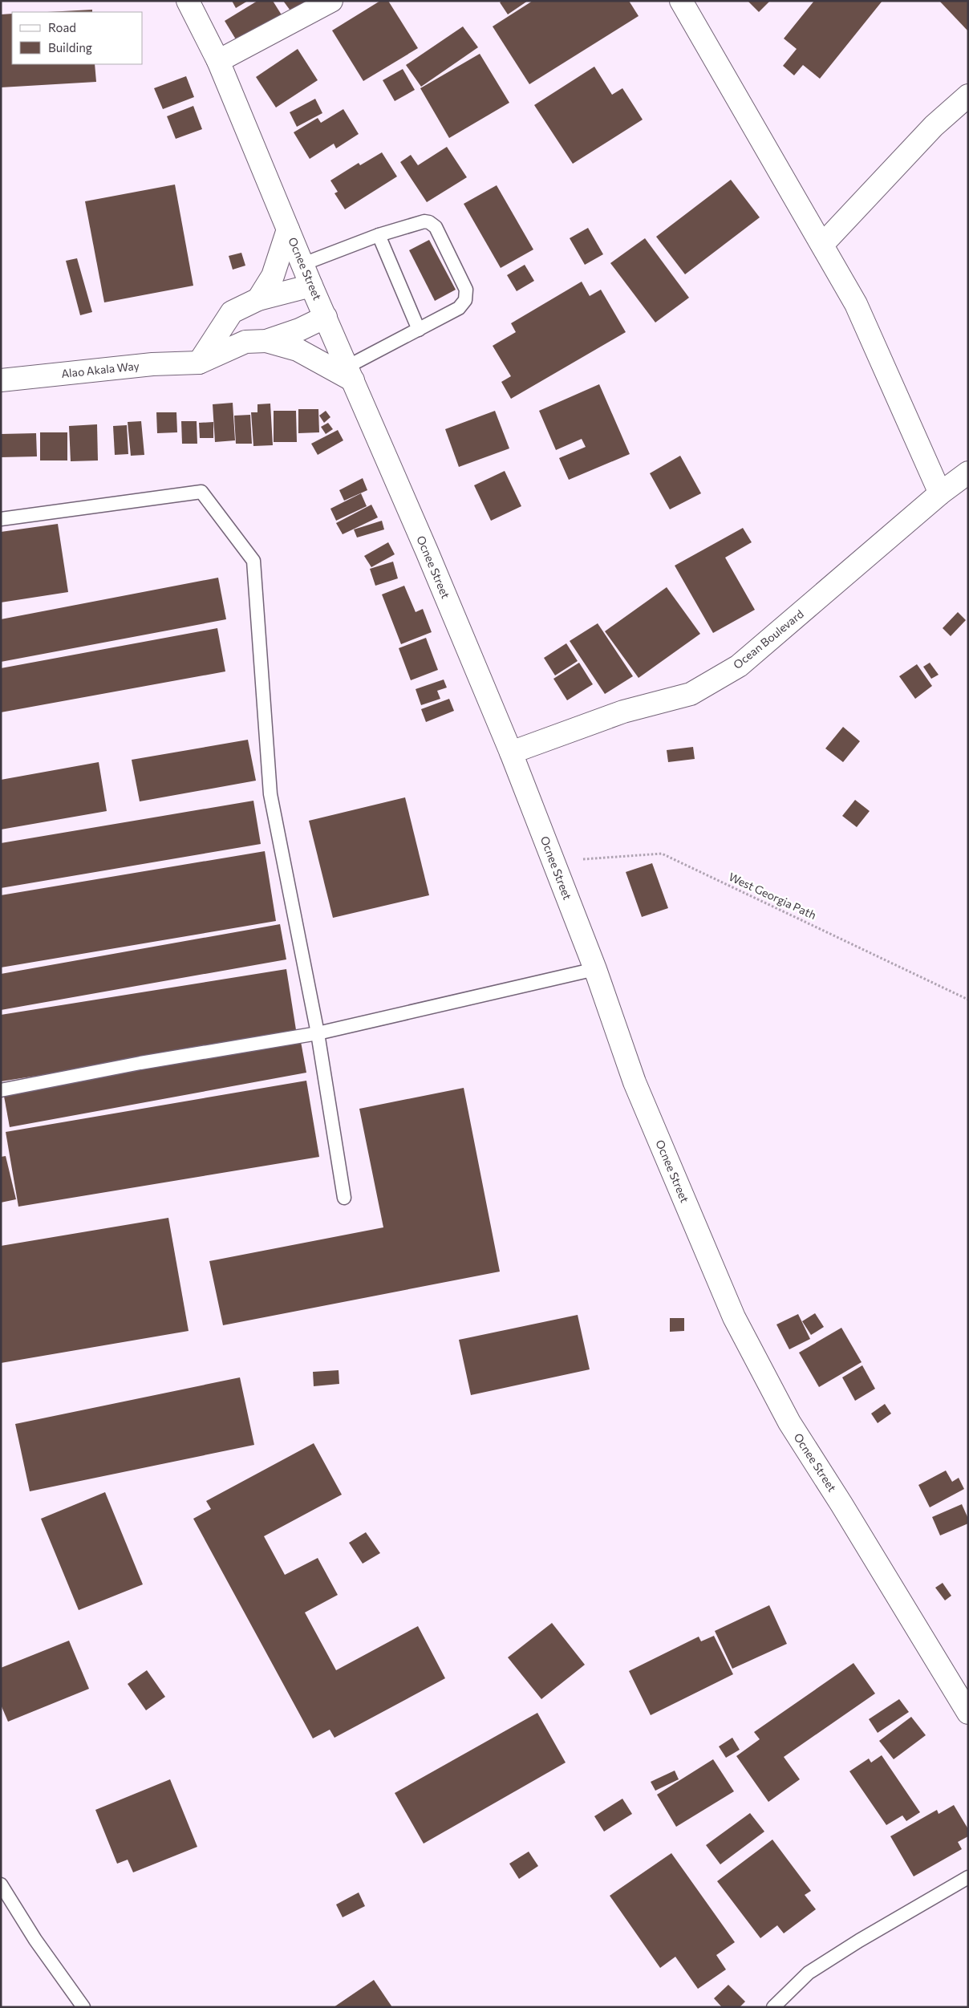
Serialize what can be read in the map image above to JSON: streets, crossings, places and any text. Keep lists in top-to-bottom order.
{
  "streets": {
    "street": ["Ocnee Street", "Alao Akala Way", "Ocean Boulevard"],
    "path": ["West Georgia Path"]
  },
  "crossings": [
    ["Ocnee Street", "Alao Akala Way"],
    ["Ocnee Street", "Ocean Boulevard"]
  ],
  "legend": ["Road", "Building"]
}
